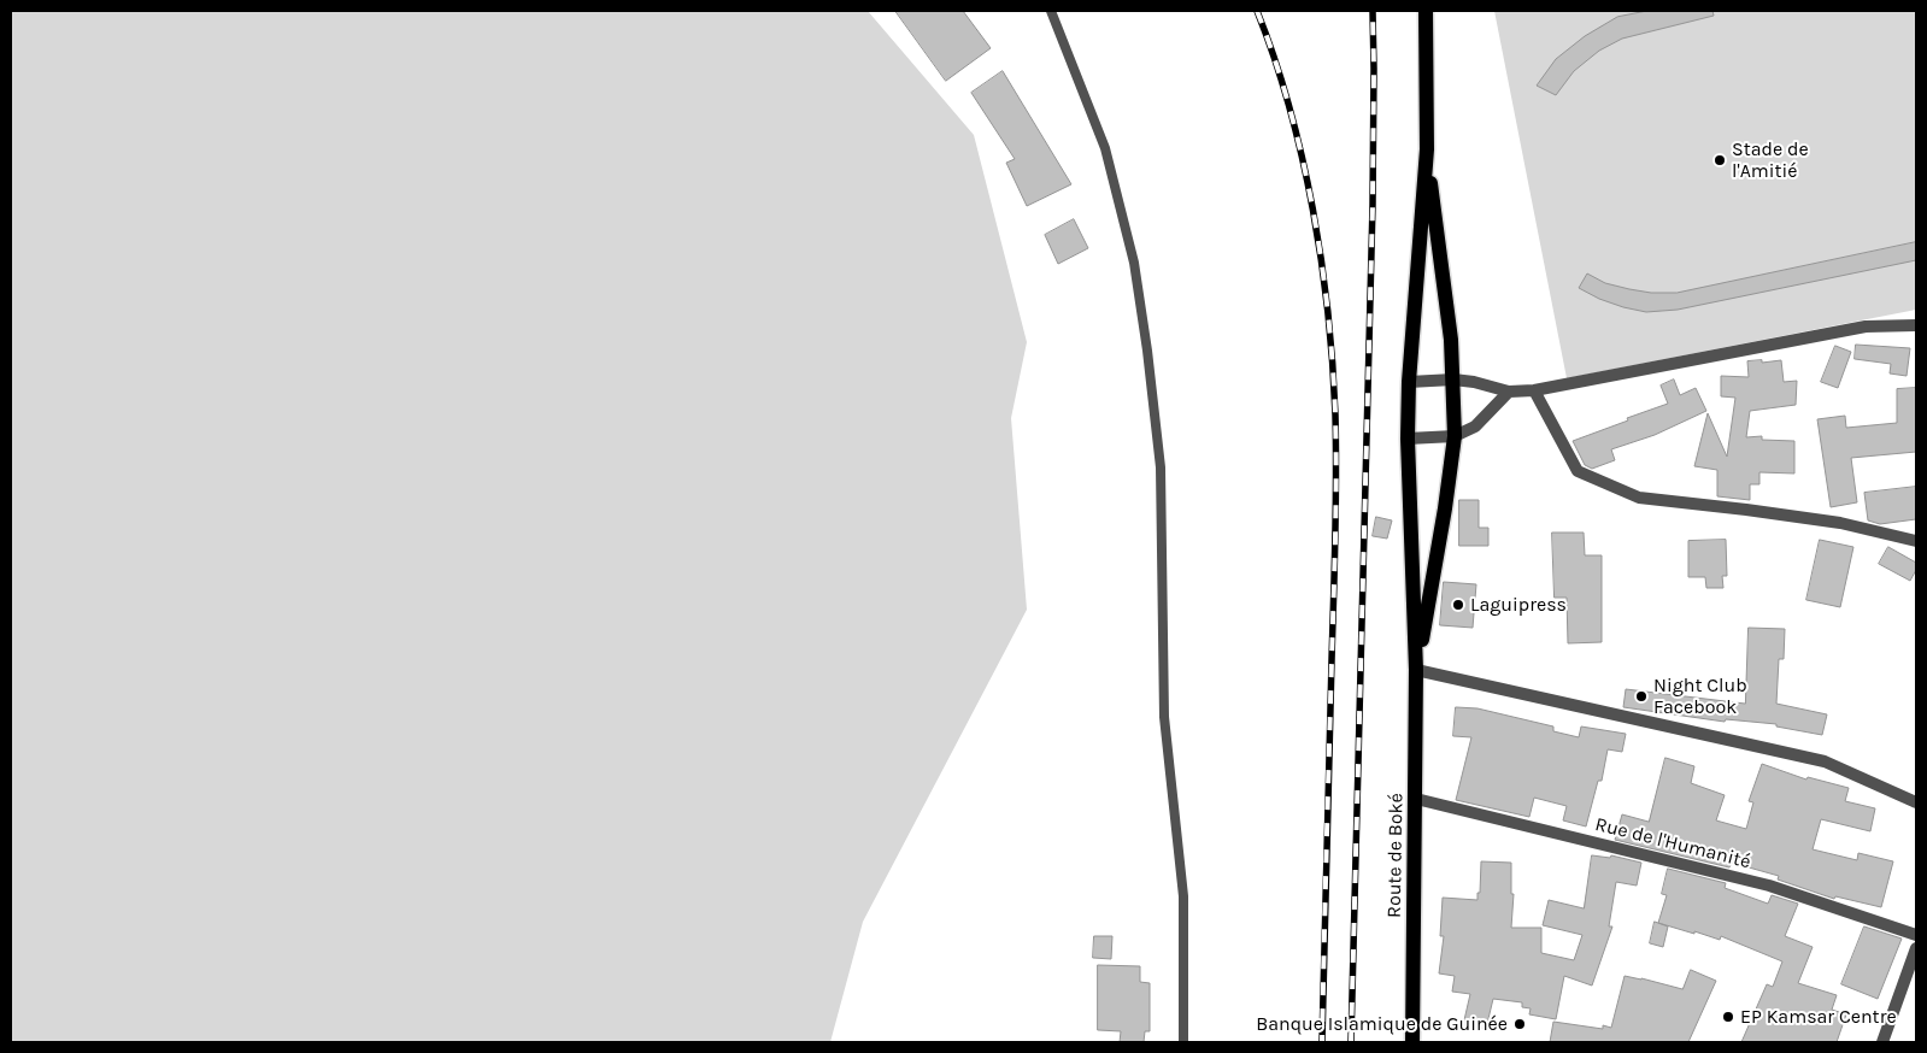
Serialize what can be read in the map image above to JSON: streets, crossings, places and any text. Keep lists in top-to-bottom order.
{
  "streets": {
    "main road": ["Route de Boké"],
    "street": ["Rue de l'Humanité"]
  },
  "crossings": [
    ["Rue de l'Humanité", "Route de Boké"]
  ],
  "places": [
    "Stade de l'Amitié",
    "Laguipress",
    "Night Club Facebook",
    "EP Kamsar Centre",
    "Banque Islamique de Guinée"
  ]
}
